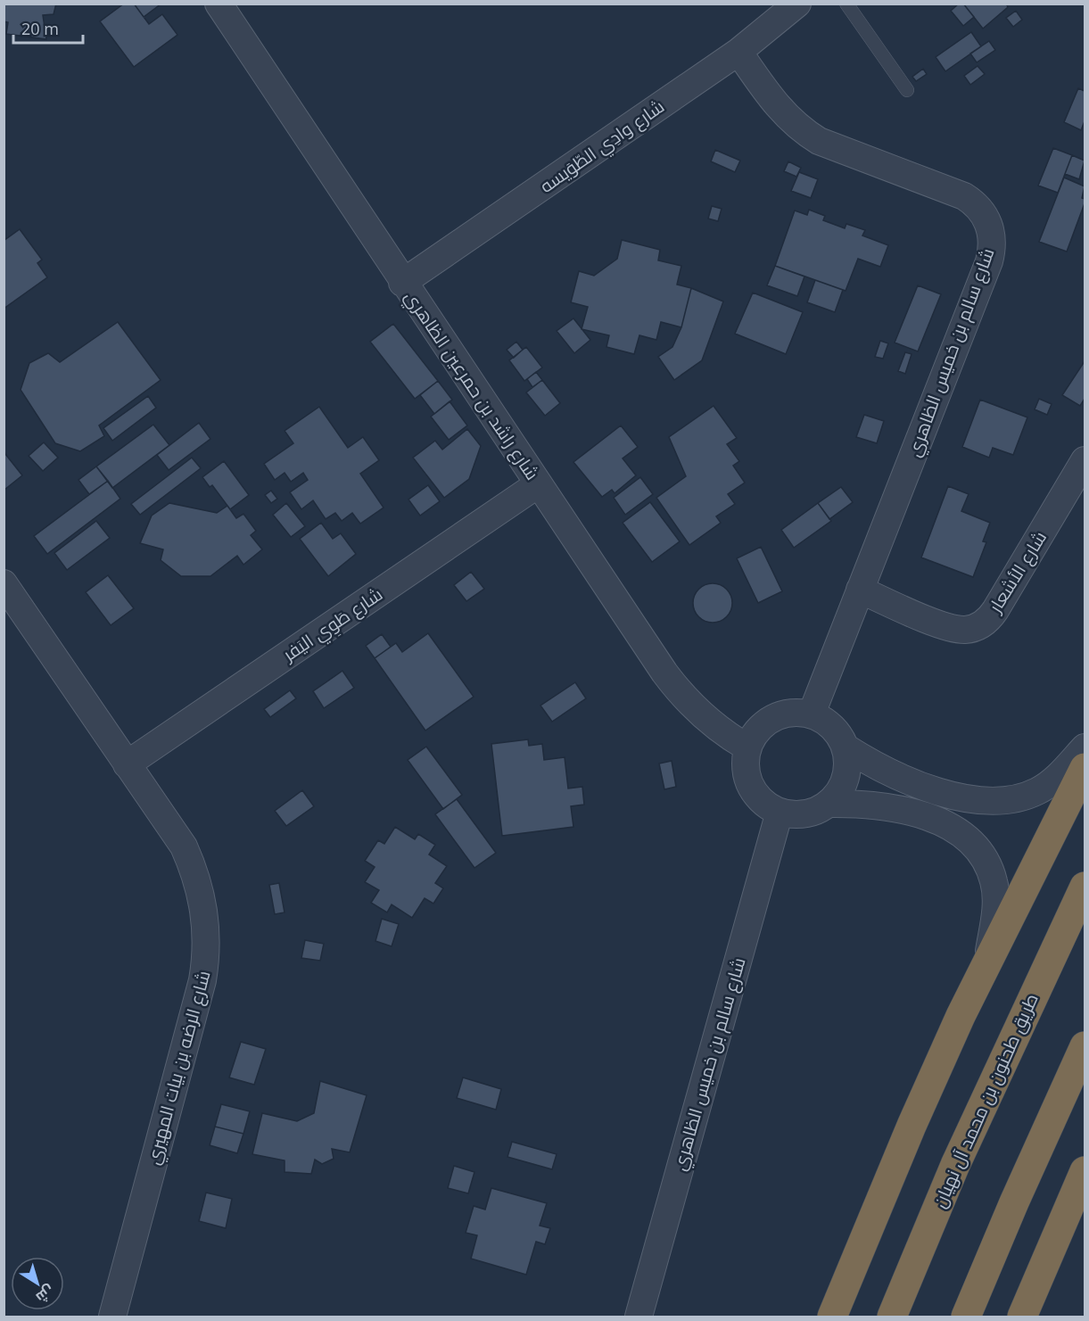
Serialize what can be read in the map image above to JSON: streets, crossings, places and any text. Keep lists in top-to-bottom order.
{
  "streets": {
    "highway": ["طريق طحنون بن محمد آل نهيان"],
    "street": [
      "شارع وادِي الطّوَيسه",
      "شارع سالم بن خميس الظاهري",
      "شارع راشد بن حمرعين الظاهري",
      "شارع الأشعار",
      "شارع طَوِي اليَفر",
      "شارع الرضه بن بيات المهيري"
    ]
  },
  "crossings": [
    ["شارع وادِي الطّوَيسه", "شارع سالم بن خميس الظاهري"],
    ["شارع وادِي الطّوَيسه", "شارع راشد بن حمرعين الظاهري"],
    ["شارع سالم بن خميس الظاهري", "شارع راشد بن حمرعين الظاهري"],
    ["شارع سالم بن خميس الظاهري", "شارع الأشعار"],
    ["شارع راشد بن حمرعين الظاهري", "شارع طَوِي اليَفر"],
    ["شارع طَوِي اليَفر", "شارع الرضه بن بيات المهيري"]
  ],
  "scale_bar": "20 m",
  "north": "bottom right"
}
